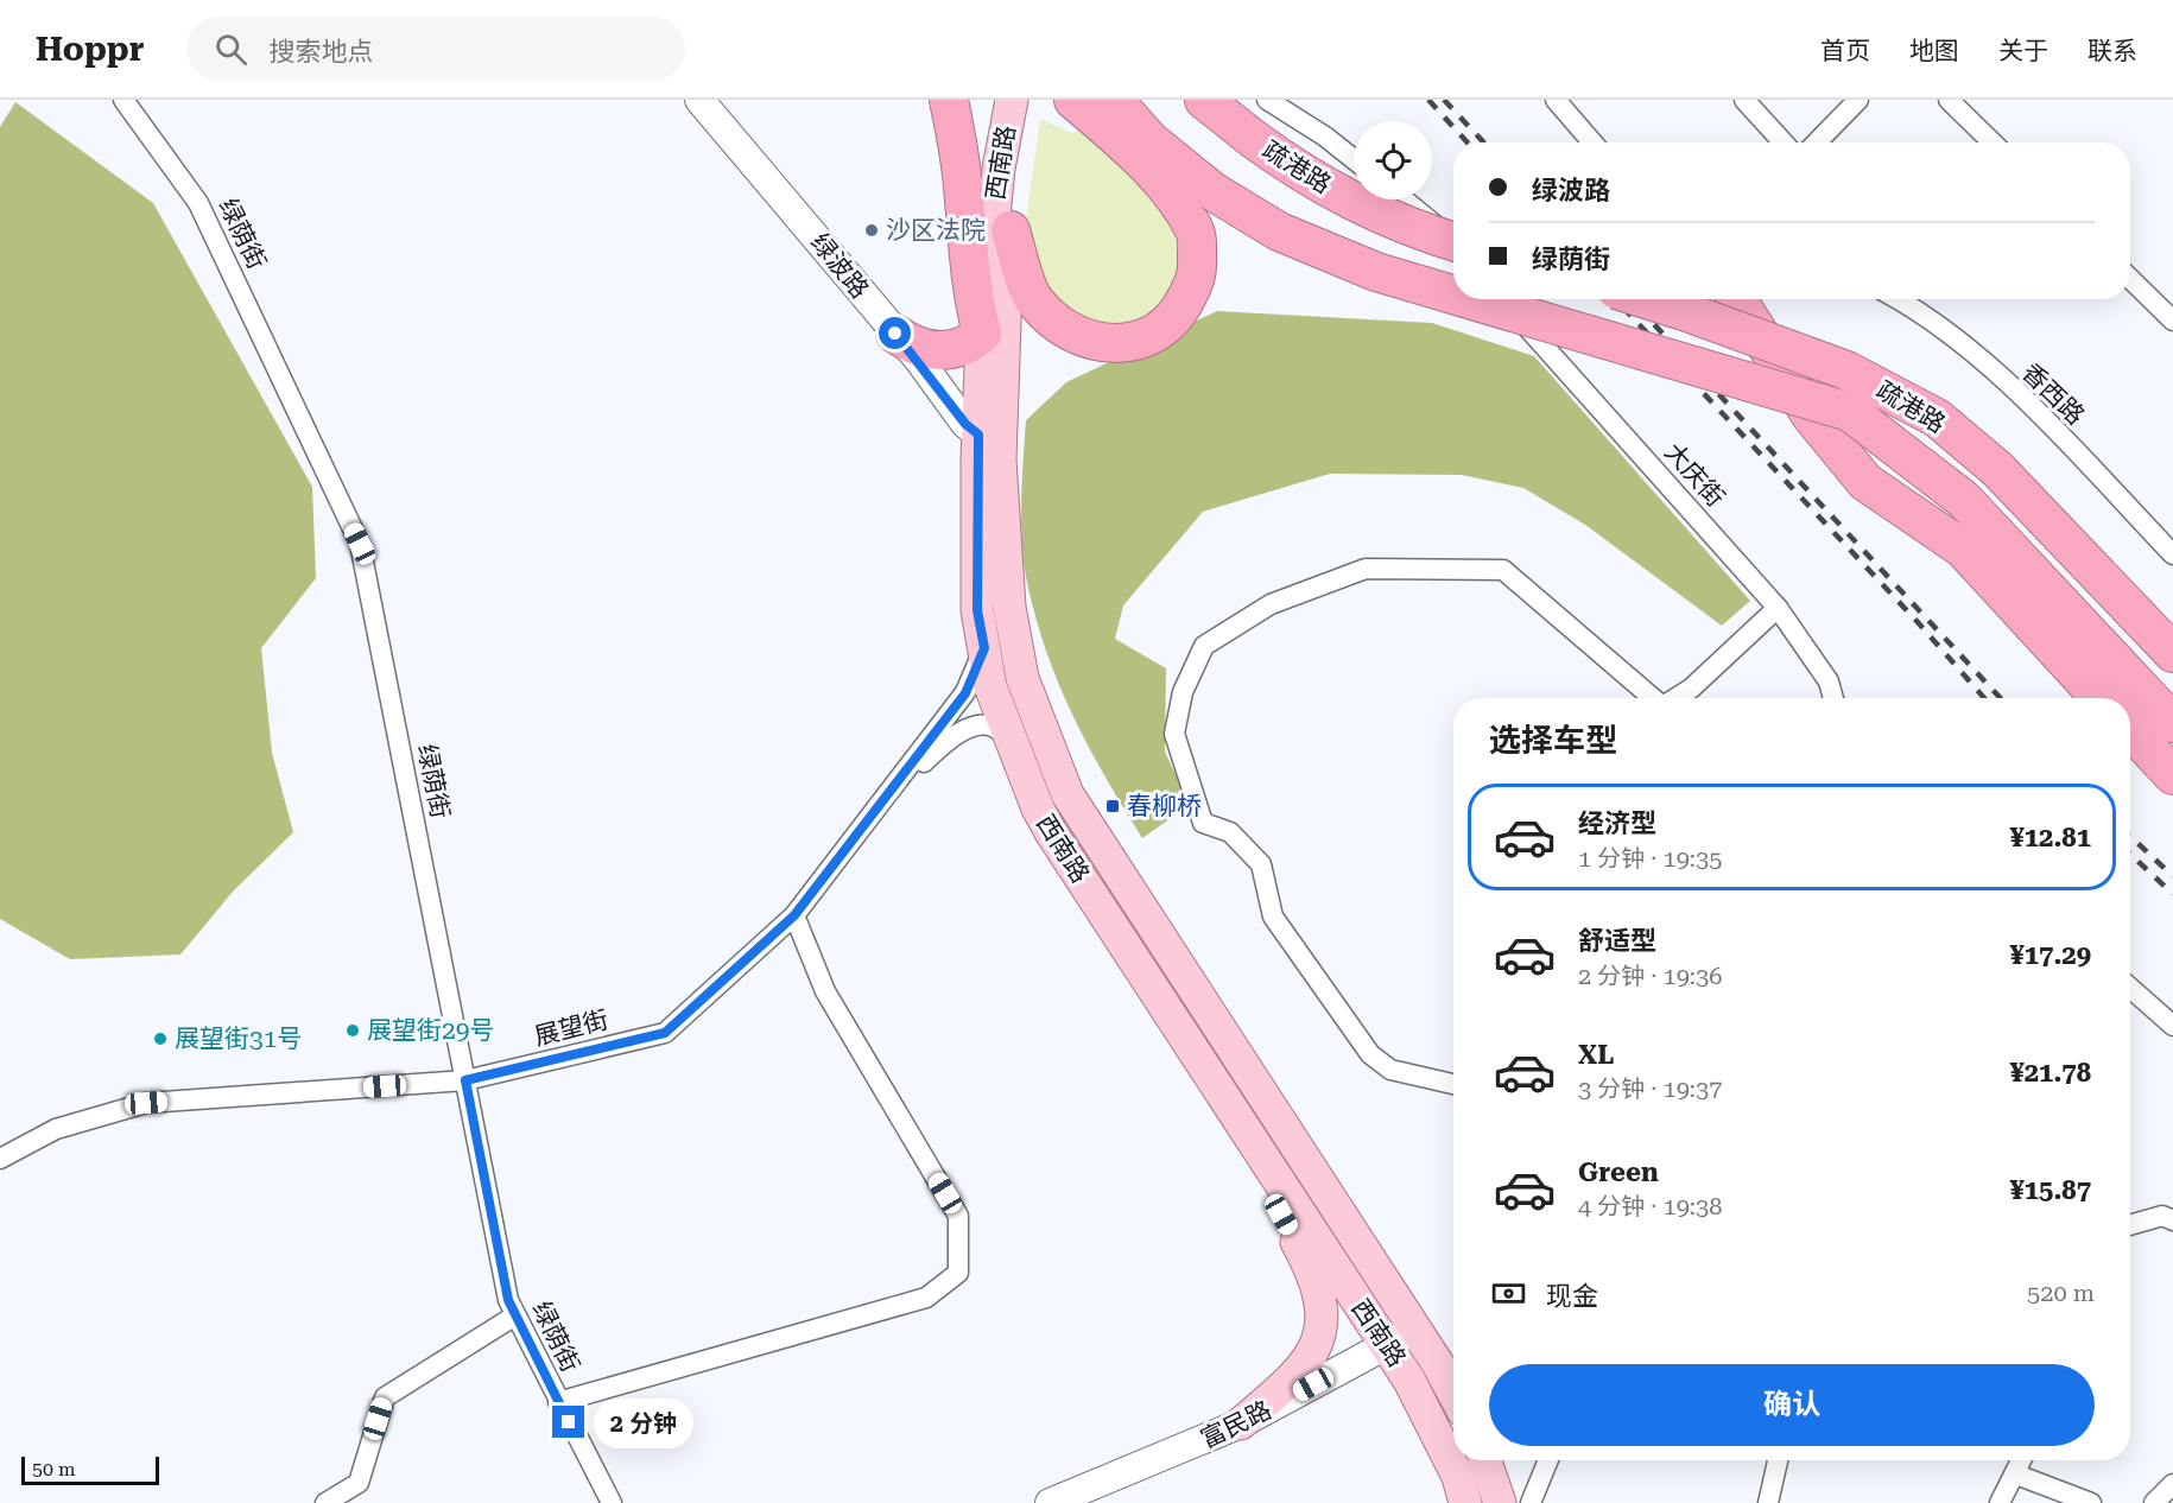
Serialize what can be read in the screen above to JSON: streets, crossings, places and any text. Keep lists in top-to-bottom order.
{
  "streets": {
    "highway": ["疏港路"],
    "main road": ["西南路"],
    "street": [
      "绿荫街",
      "绿波路",
      "香西路",
      "大庆街",
      "展望街",
      "富民路"
    ]
  },
  "crossings": [
    ["西南路", "绿波路"],
    ["西南路", "展望街"],
    ["西南路", "富民路"],
    ["绿荫街", "展望街"]
  ],
  "places": {
    "other": ["沙区法院", "展望街29号", "展望街31号"],
    "transit": ["春柳桥"]
  },
  "scale_bar": "50 m",
  "page": {
    "header": "Hoppr",
    "search": "搜索地点",
    "nav": [
      "首页",
      "地图",
      "关于",
      "联系"
    ],
    "banner": ["绿波路", "绿荫街"],
    "heading": "选择车型",
    "list": [
      {
        "name": "经济型",
        "note": "1 分钟 · 19:35",
        "value": "¥12.81"
      },
      {
        "name": "舒适型",
        "note": "2 分钟 · 19:36",
        "value": "¥17.29"
      },
      {
        "name": "XL",
        "note": "3 分钟 · 19:37",
        "value": "¥21.78"
      },
      {
        "name": "Green",
        "note": "4 分钟 · 19:38",
        "value": "¥15.87"
      }
    ],
    "pay": ["现金", "520 m"],
    "buttons": "确认",
    "bubble": "2 分钟",
    "scale": "50 m"
  }
}
